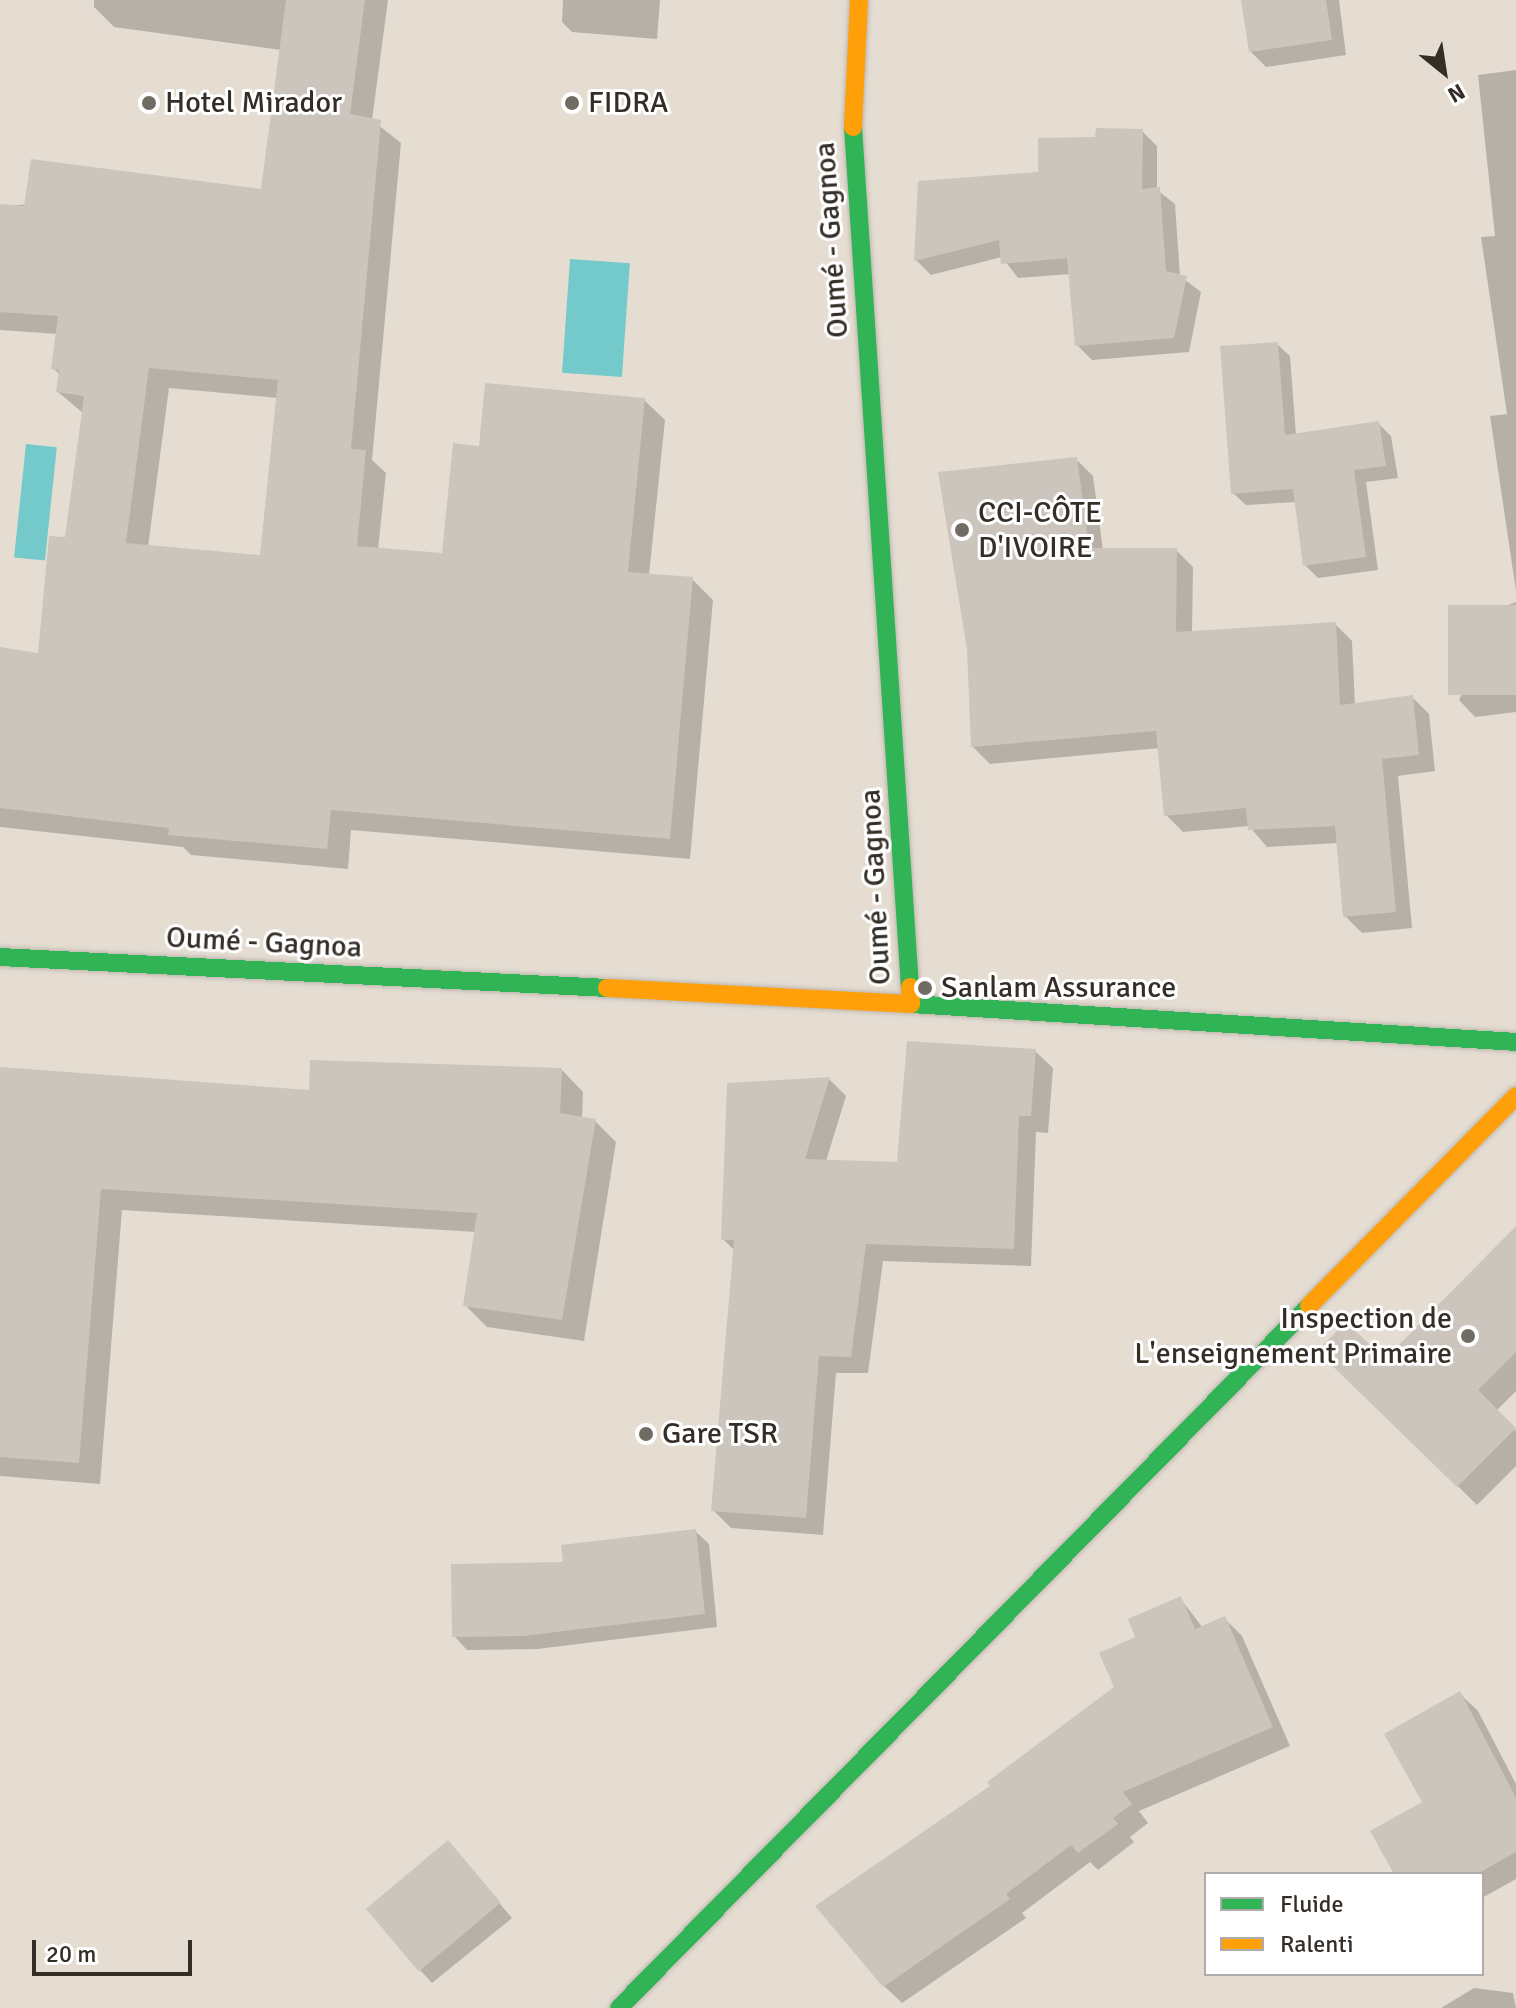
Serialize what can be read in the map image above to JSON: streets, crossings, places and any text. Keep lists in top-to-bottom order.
{
  "streets": {
    "main road": ["Oumé - Gagnoa"]
  },
  "places": [
    "Hotel Mirador",
    "FIDRA",
    "CCI-CÔTE D'IVOIRE",
    "Sanlam Assurance",
    "Inspection de L'enseignement Primaire",
    "Gare TSR"
  ],
  "legend": ["Fluide", "Ralenti"],
  "scale_bar": "20 m",
  "north": "bottom right"
}
